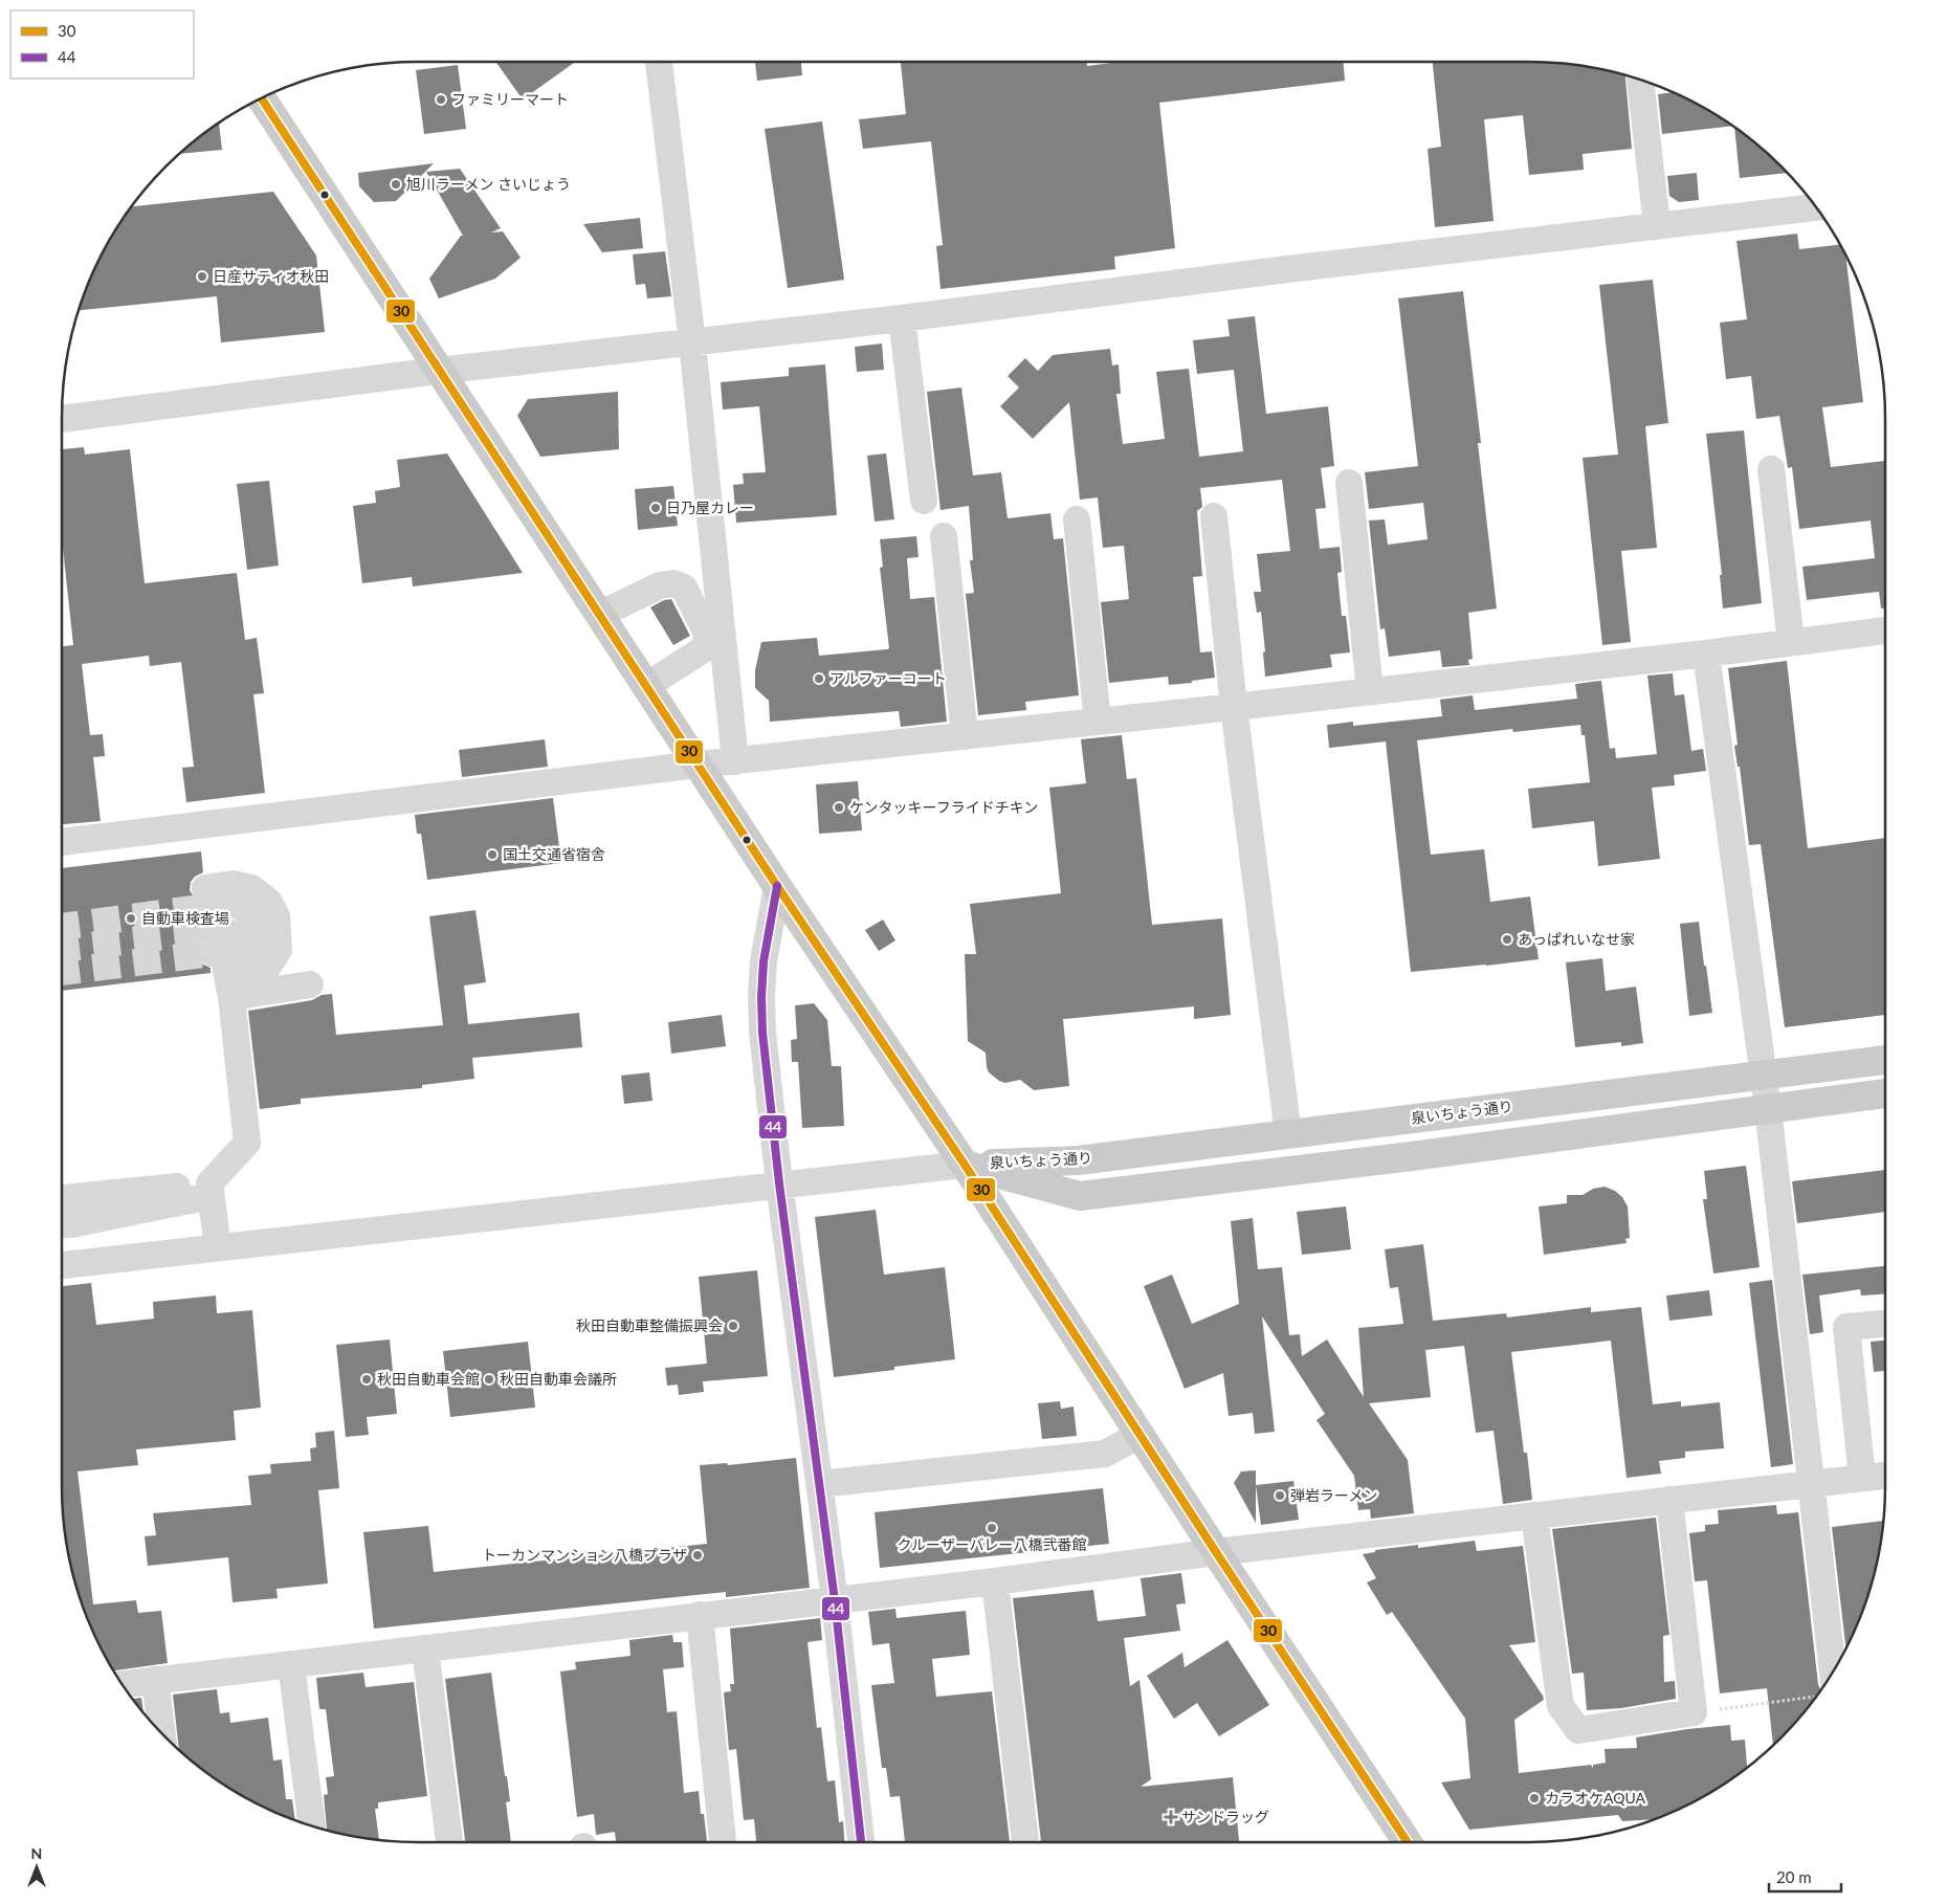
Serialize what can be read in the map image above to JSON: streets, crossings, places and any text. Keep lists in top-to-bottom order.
{
  "streets": {
    "main road": ["泉いちょう通り"]
  },
  "places": {
    "other": [
      "ファミリーマート",
      "旭川ラーメン さいじょう",
      "日産サティオ秋田",
      "日乃屋カレー",
      "アルファーコート",
      "ケンタッキーフライドチキン",
      "国土交通省宿舎",
      "自動車検査場",
      "あっぱれいなせ家",
      "秋田自動車整備振興会",
      "秋田自動車会館",
      "秋田自動車会議所",
      "弾岩ラーメン",
      "クルーザーバレー八橋弐番館",
      "トーカンマンション八橋プラザ",
      "カラオケAQUA"
    ],
    "health": ["サンドラッグ"]
  },
  "lines": ["transit line 30", "transit line 44"],
  "legend": ["30", "44"],
  "scale_bar": "20 m",
  "north": "top"
}
